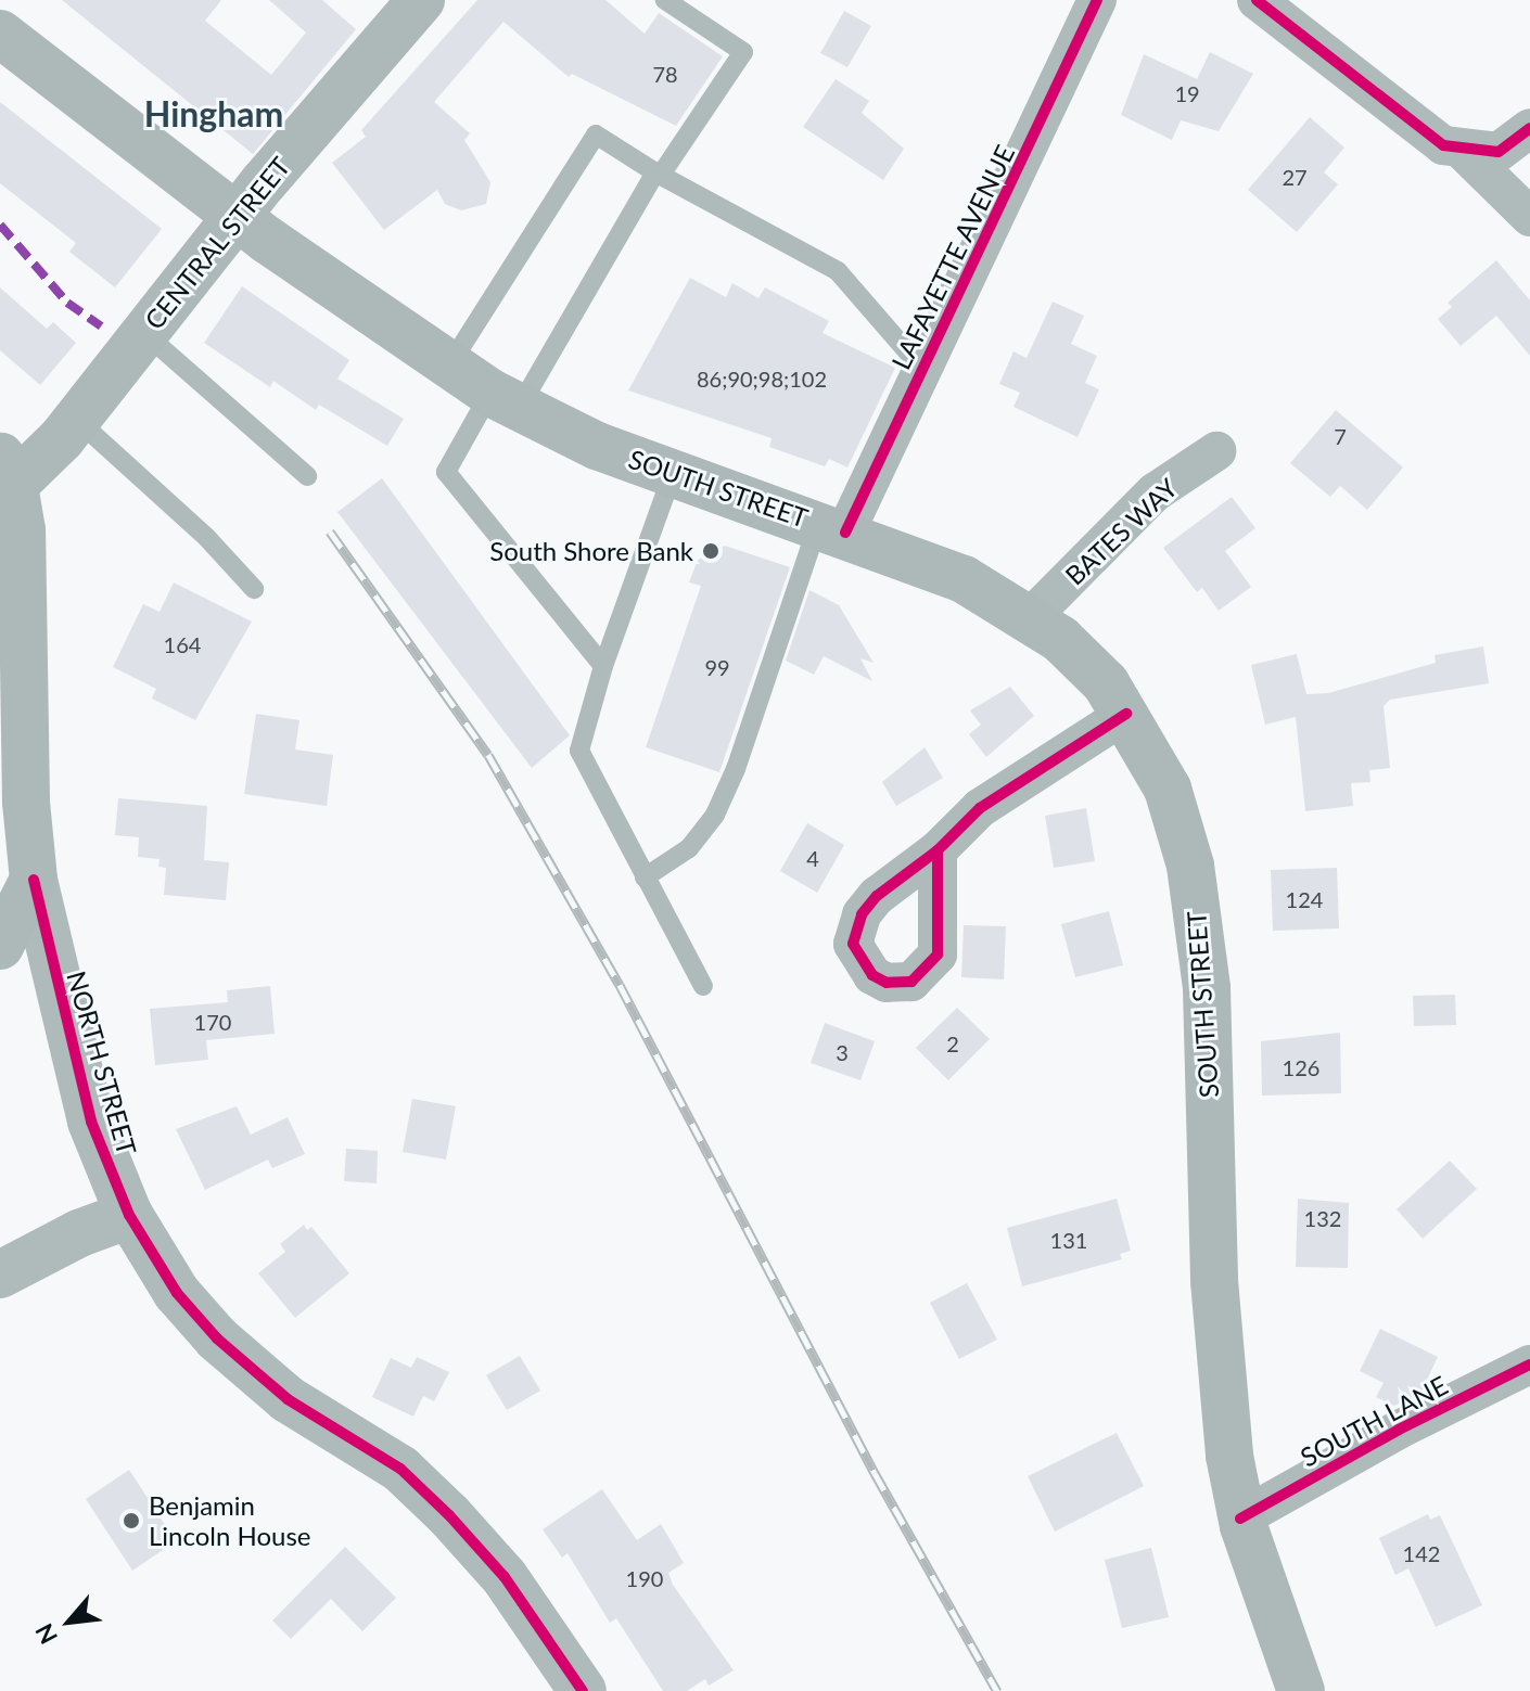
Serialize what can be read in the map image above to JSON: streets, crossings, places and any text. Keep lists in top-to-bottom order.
{
  "streets": {
    "main road": ["CENTRAL STREET", "SOUTH STREET", "NORTH STREET"],
    "street": ["LAFAYETTE AVENUE", "BATES WAY", "SOUTH LANE"]
  },
  "crossings": [
    ["CENTRAL STREET", "SOUTH STREET"],
    ["CENTRAL STREET", "NORTH STREET"],
    ["LAFAYETTE AVENUE", "SOUTH STREET"],
    ["SOUTH STREET", "BATES WAY"],
    ["SOUTH STREET", "SOUTH LANE"]
  ],
  "districts": ["Hingham"],
  "places": ["South Shore Bank", "Benjamin Lincoln House"],
  "house_numbers": [
    "78",
    "19",
    "27",
    "86;90;98;102",
    "7",
    "164",
    "99",
    "4",
    "124",
    "170",
    "2",
    "3",
    "126",
    "132",
    "131",
    "142",
    "190"
  ],
  "north": "bottom left"
}
